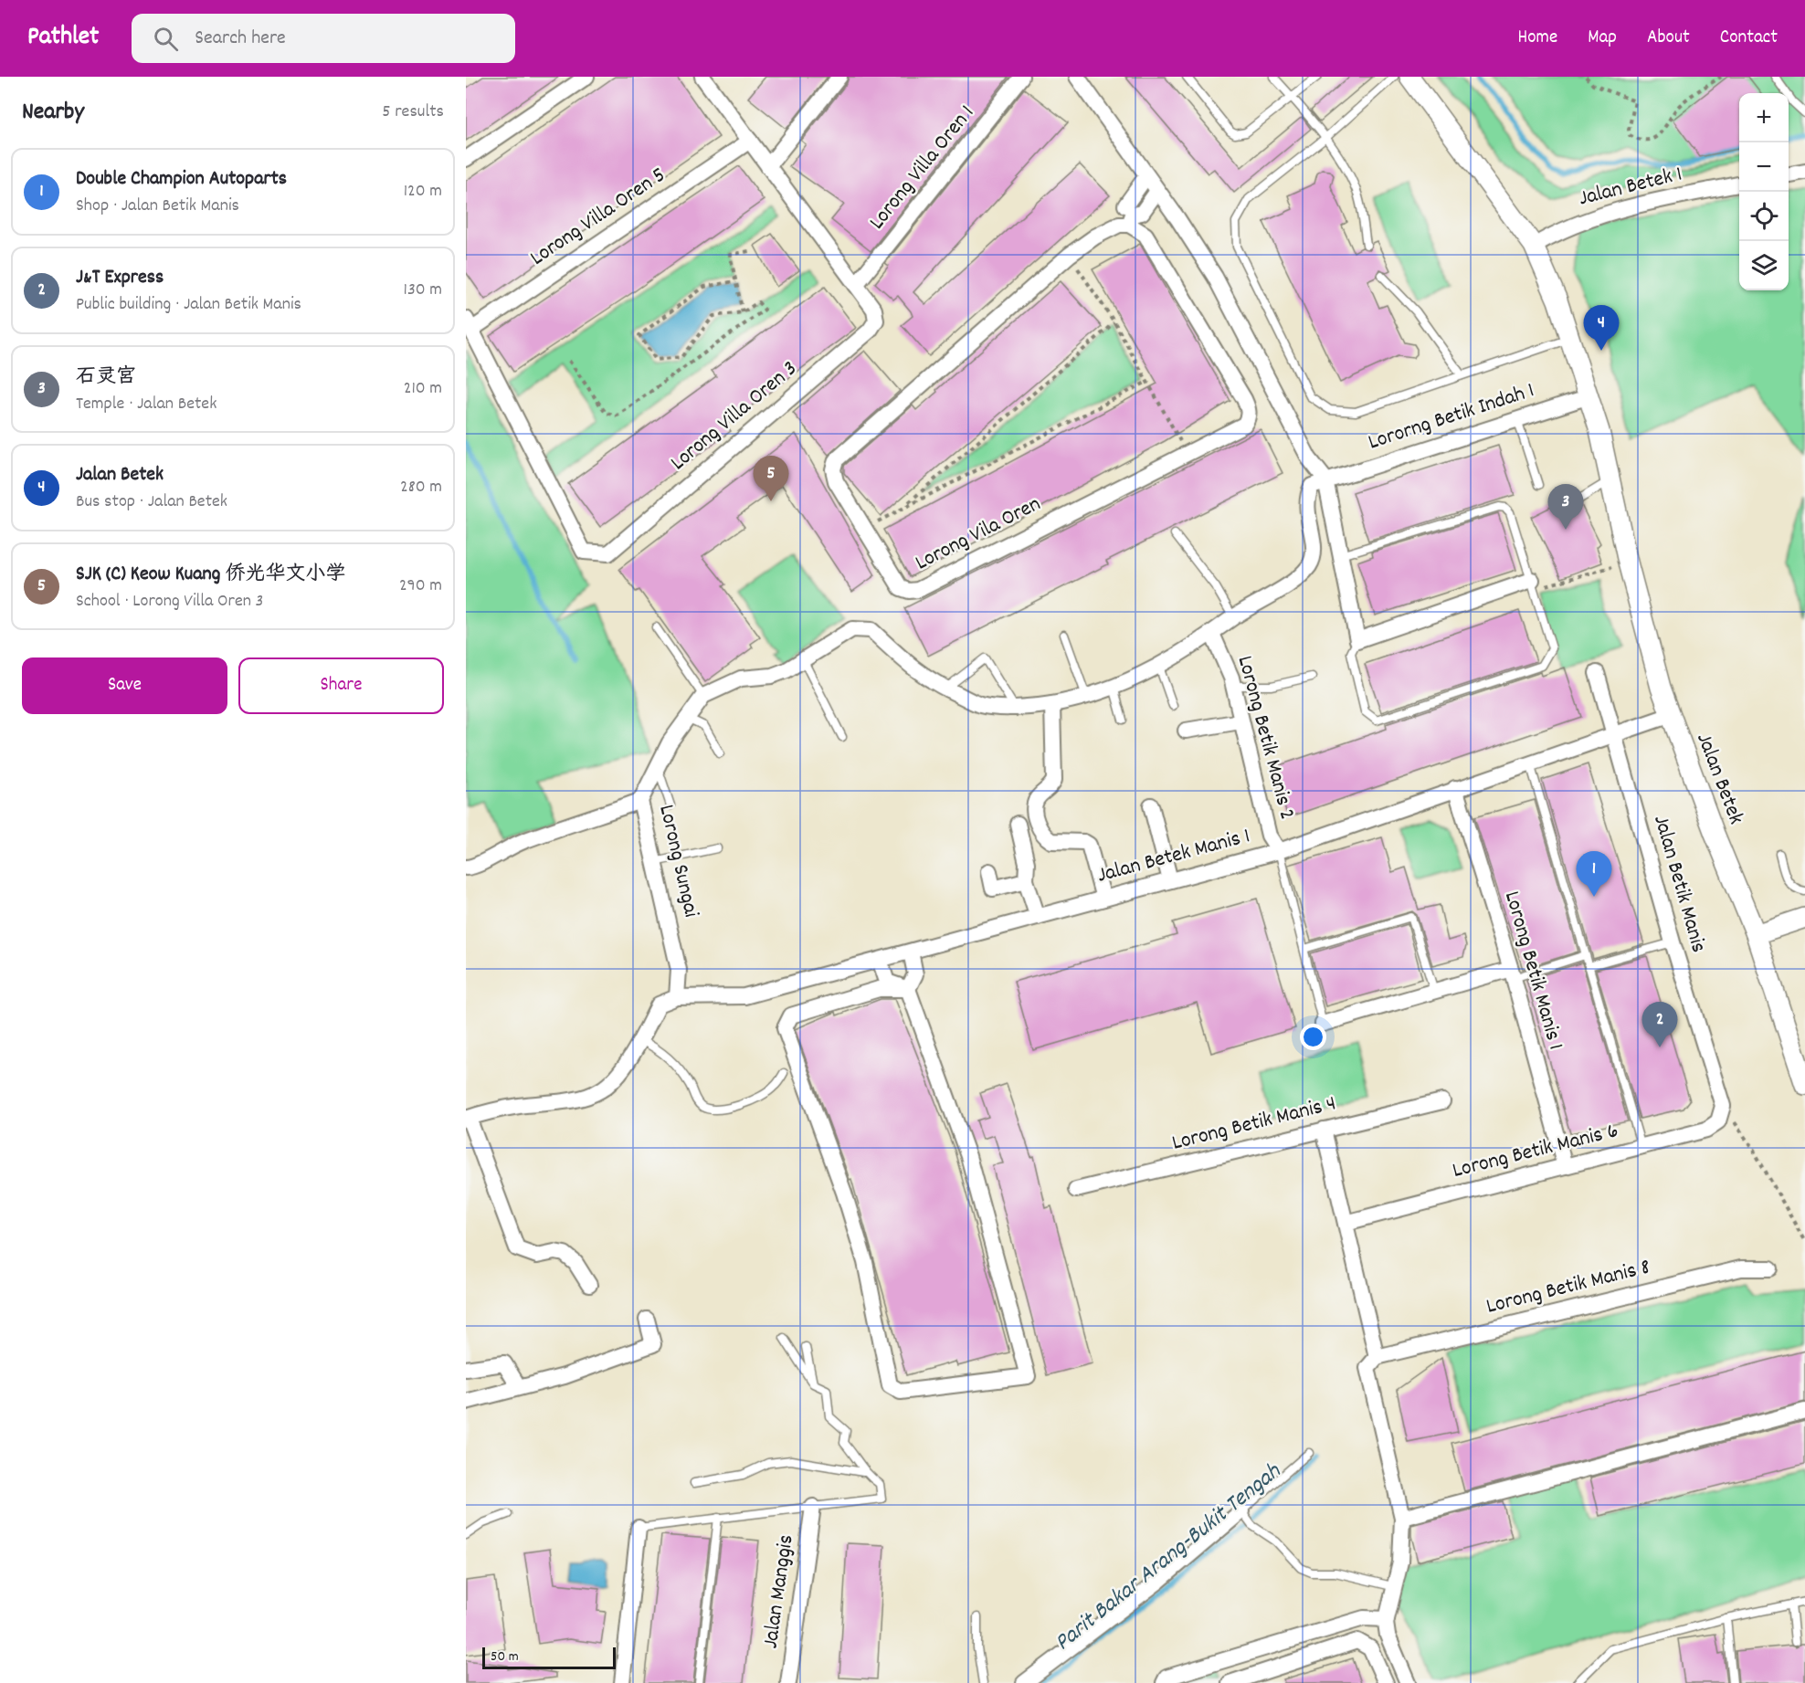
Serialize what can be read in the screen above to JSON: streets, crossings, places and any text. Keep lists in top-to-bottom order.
{
  "streets": {
    "street": [
      "Lorong Villa Oren 1",
      "Jalan Betek 1",
      "Lorong Villa Oren 5",
      "Lorong Villa Oren 3",
      "Lororng Betik Indah 1",
      "Lorong Vila Oren",
      "Lorong Betik Manis 2",
      "Jalan Betek",
      "Jalan Betek Manis 1",
      "Lorong Sungai",
      "Jalan Betik Manis",
      "Lorong Betik Manis 1",
      "Lorong Betik Manis 4",
      "Lorong Betik Manis 6",
      "Lorong Betik Manis 8",
      "Jalan Manggis"
    ]
  },
  "crossings": [
    ["Lorong Villa Oren 1", "Lorong Villa Oren 3"],
    ["Jalan Betek 1", "Jalan Betek"],
    ["Lorong Villa Oren 5", "Lorong Villa Oren 3"],
    ["Lororng Betik Indah 1", "Jalan Betek"],
    ["Lororng Betik Indah 1", "Lorong Sungai"],
    ["Lorong Betik Manis 2", "Jalan Betek Manis 1"],
    ["Lorong Betik Manis 2", "Lorong Sungai"],
    ["Jalan Betek", "Jalan Betek Manis 1"],
    ["Jalan Betek Manis 1", "Lorong Sungai"],
    ["Jalan Betek Manis 1", "Jalan Betik Manis"],
    ["Jalan Betek Manis 1", "Lorong Betik Manis 1"],
    ["Jalan Betik Manis", "Lorong Betik Manis 6"],
    ["Lorong Betik Manis 1", "Lorong Betik Manis 6"]
  ],
  "water": ["Parit Bakar Arang-Bukit Tengah"],
  "scale_bar": "50 m",
  "page": {
    "header": "Pathlet",
    "search": "Search here",
    "nav": [
      "Home",
      "Map",
      "About",
      "Contact"
    ],
    "heading": ["Nearby", "5 results"],
    "map_buttons": ["+", "−"],
    "list": [
      {
        "mark": "1",
        "name": "Double Champion Autoparts",
        "note": "Shop · Jalan Betik Manis",
        "value": "120 m"
      },
      {
        "mark": "2",
        "name": "J&T Express",
        "note": "Public building · Jalan Betik Manis",
        "value": "130 m"
      },
      {
        "mark": "3",
        "name": "石灵宫",
        "note": "Temple · Jalan Betek",
        "value": "210 m"
      },
      {
        "mark": "4",
        "name": "Jalan Betek",
        "note": "Bus stop · Jalan Betek",
        "value": "280 m"
      },
      {
        "mark": "5",
        "name": "SJK (C) Keow Kuang 侨光华文小学",
        "note": "School · Lorong Villa Oren 3",
        "value": "290 m"
      }
    ],
    "pins": [
      "4",
      "5",
      "3",
      "1",
      "2"
    ],
    "buttons": ["Save", "Share"],
    "scale": "50 m"
  }
}
